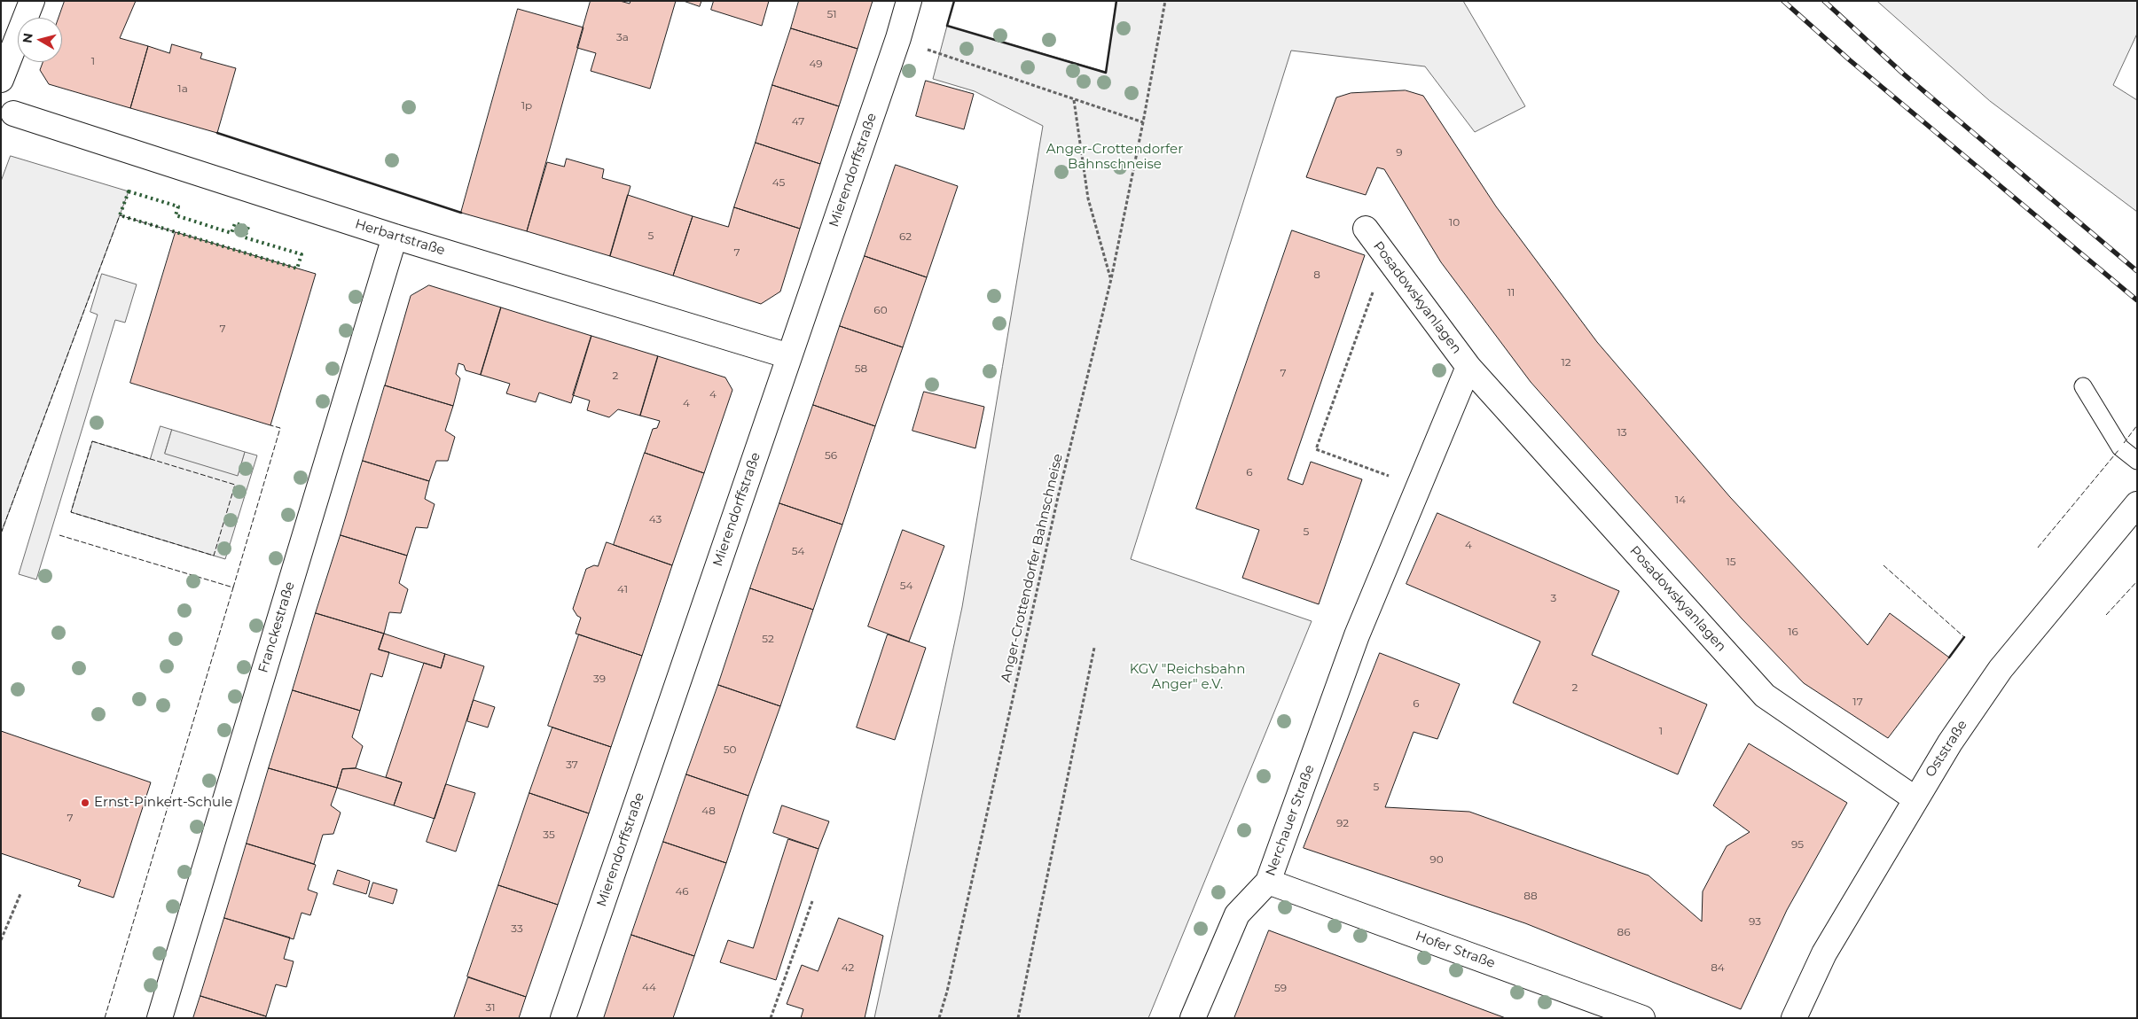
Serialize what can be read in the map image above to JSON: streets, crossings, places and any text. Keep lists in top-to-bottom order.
{
  "streets": {
    "street": [
      "Mierendorffstraße",
      "Herbartstraße",
      "Posadowskyanlagen",
      "Franckestraße",
      "Oststraße",
      "Nerchauer Straße",
      "Hofer Straße"
    ],
    "path": ["Anger-Crottendorfer Bahnschneise"]
  },
  "crossings": [
    ["Mierendorffstraße", "Herbartstraße"],
    ["Herbartstraße", "Franckestraße"],
    ["Posadowskyanlagen", "Oststraße"],
    ["Posadowskyanlagen", "Nerchauer Straße"],
    ["Nerchauer Straße", "Hofer Straße"]
  ],
  "parks": ["Anger-Crottendorfer Bahnschneise", "KGV \"Reichsbahn Anger\" e.V."],
  "places": ["Ernst-Pinkert-Schule"],
  "house_numbers": [
    "51",
    "3a",
    "1",
    "49",
    "1a",
    "1p",
    "47",
    "9",
    "45",
    "10",
    "5",
    "62",
    "7",
    "8",
    "11",
    "60",
    "7",
    "12",
    "58",
    "7",
    "2",
    "4",
    "4",
    "13",
    "56",
    "6",
    "14",
    "43",
    "5",
    "4",
    "54",
    "15",
    "54",
    "41",
    "3",
    "16",
    "52",
    "39",
    "2",
    "17",
    "6",
    "1",
    "50",
    "37",
    "5",
    "48",
    "7",
    "92",
    "35",
    "95",
    "90",
    "46",
    "88",
    "93",
    "33",
    "86",
    "42",
    "84",
    "44",
    "59",
    "31"
  ],
  "north": "left"
}
